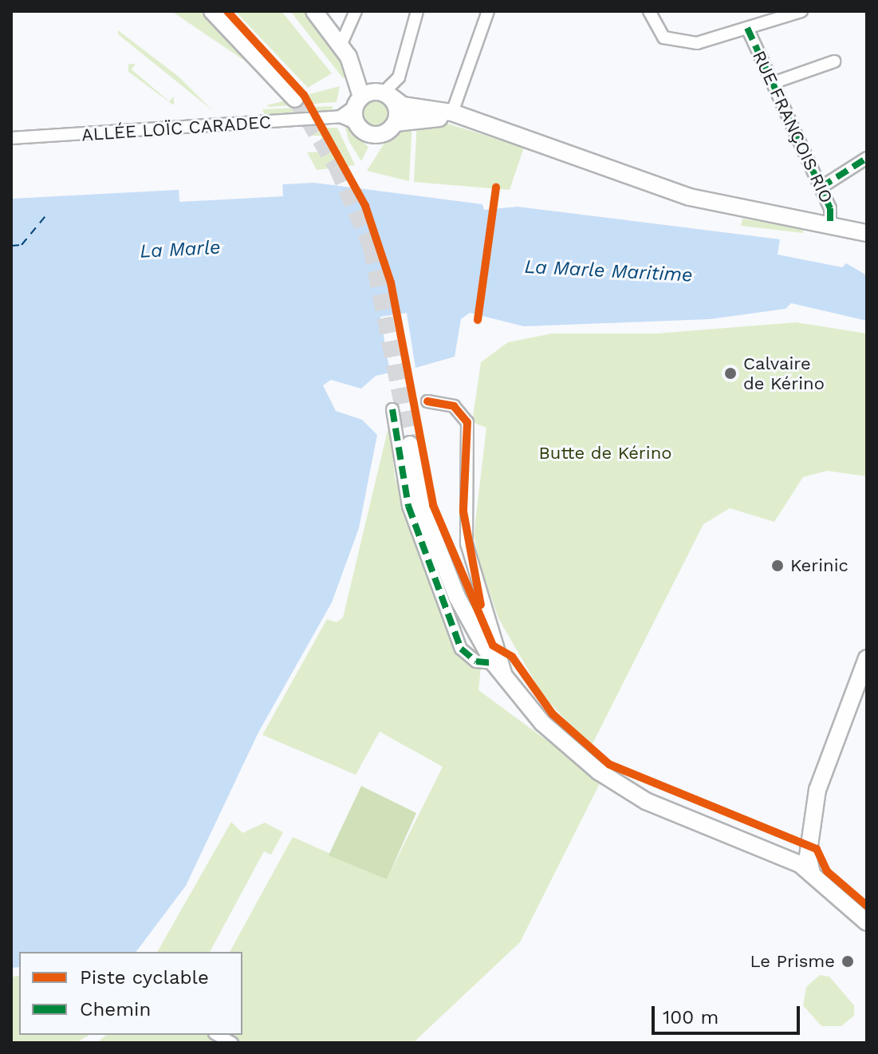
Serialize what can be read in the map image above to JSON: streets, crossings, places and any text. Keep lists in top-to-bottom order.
{
  "streets": {
    "street": ["RUE FRANÇOIS RIO", "ALLÉE LOÏC CARADEC"]
  },
  "water": ["La Marle", "La Marle Maritime"],
  "parks": ["Butte de Kérino"],
  "places": ["Calvaire de Kérino", "Kerinic", "Le Prisme"],
  "legend": ["Piste cyclable", "Chemin"],
  "scale_bar": "100 m"
}
